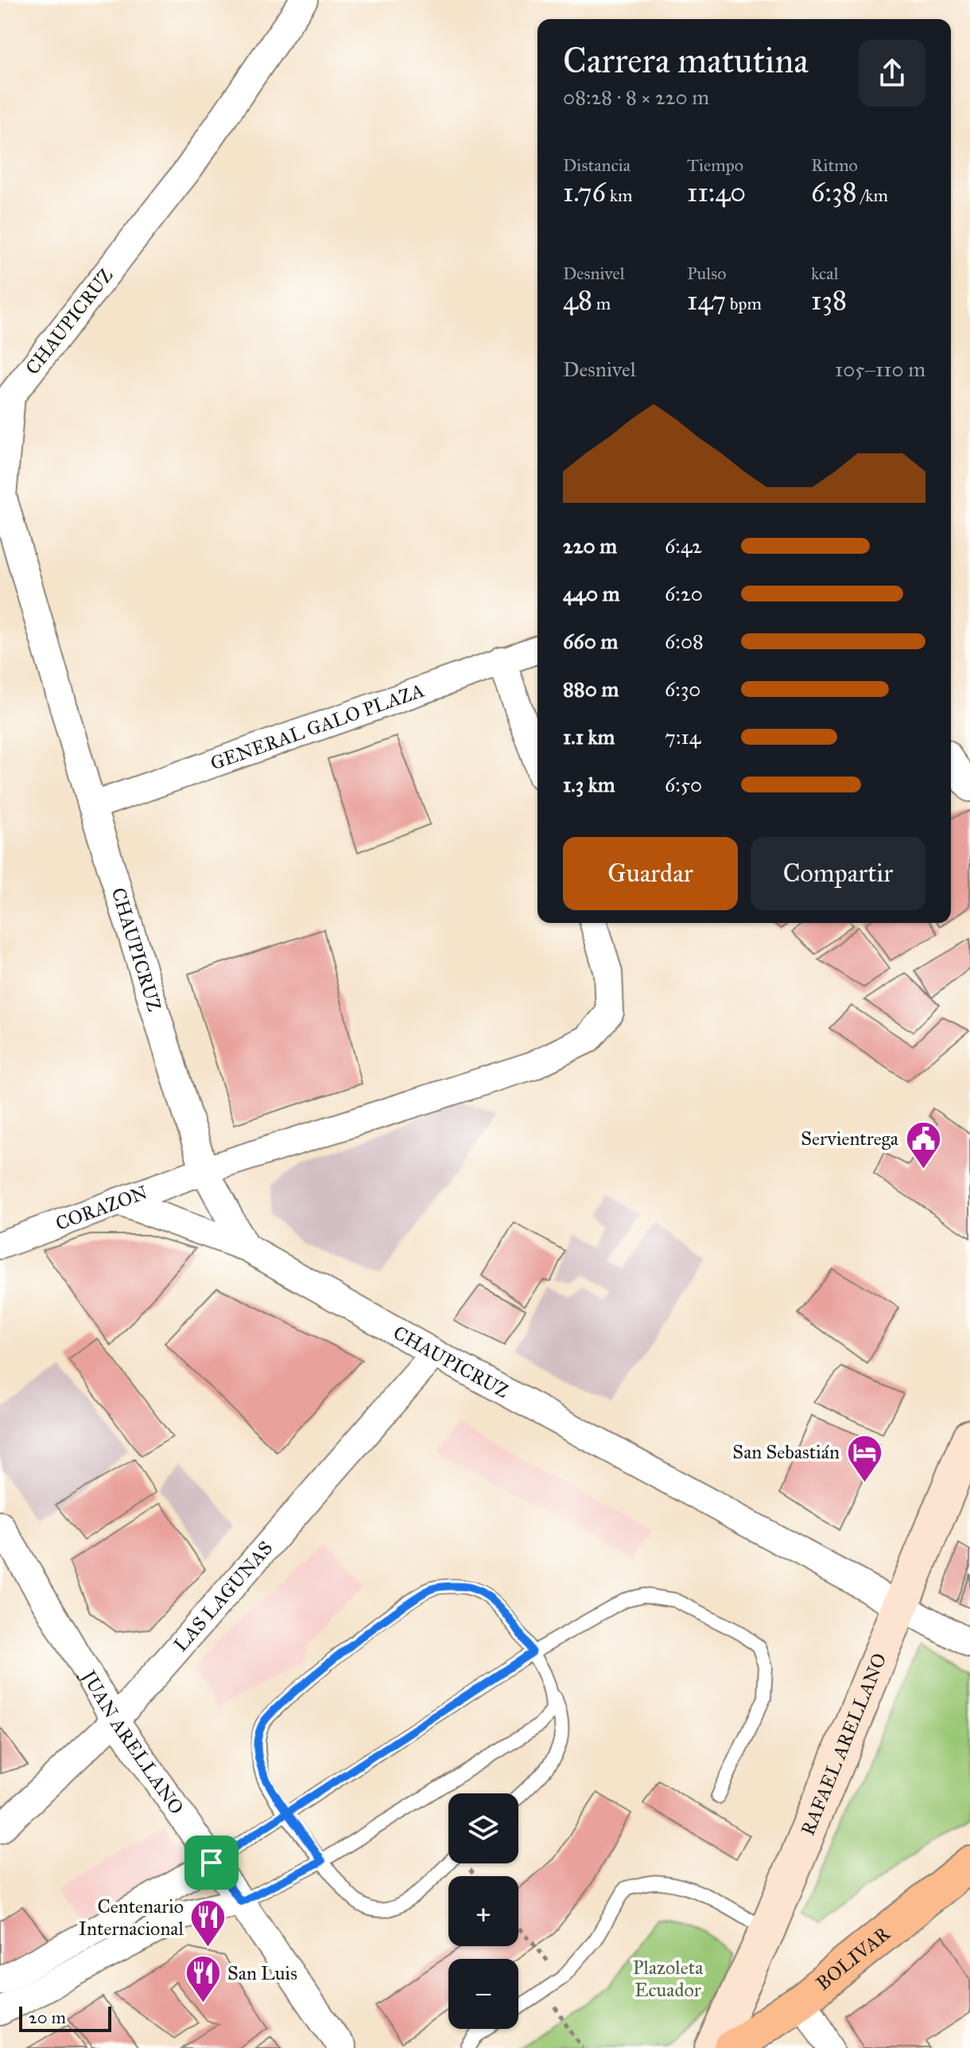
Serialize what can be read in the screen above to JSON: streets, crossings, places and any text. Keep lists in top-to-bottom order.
{
  "streets": {
    "main road": ["RAFAEL ARELLANO", "BOLIVAR"],
    "street": [
      "CHAUPICRUZ",
      "GENERAL GALO PLAZA",
      "CORAZON",
      "LAS LAGUNAS",
      "JUAN ARELLANO"
    ]
  },
  "crossings": [
    ["CHAUPICRUZ", "GENERAL GALO PLAZA"],
    ["CHAUPICRUZ", "CORAZON"],
    ["CHAUPICRUZ", "LAS LAGUNAS"],
    ["CHAUPICRUZ", "RAFAEL ARELLANO"],
    ["LAS LAGUNAS", "JUAN ARELLANO"]
  ],
  "parks": ["Plazoleta Ecuador"],
  "places": {
    "public building": ["Servientrega"],
    "hotel": ["San Sebastián"],
    "restaurant": ["Centenario Internacional", "San Luis"]
  },
  "scale_bar": "20 m",
  "page": {
    "heading": ["Carrera matutina", "08:28 · 8 × 220 m"],
    "stats": [
      ["Distancia", "1.76 km"],
      ["Tiempo", "11:40"],
      ["Ritmo", "6:38 /km"],
      ["Desnivel", "48 m"],
      ["Pulso", "147 bpm"],
      ["kcal", "138"]
    ],
    "chart": ["Desnivel", "105–110 m"],
    "list": [
      {
        "name": "220 m",
        "note": "6:42"
      },
      {
        "name": "440 m",
        "note": "6:20"
      },
      {
        "name": "660 m",
        "note": "6:08"
      },
      {
        "name": "880 m",
        "note": "6:30"
      },
      {
        "name": "1.1 km",
        "note": "7:14"
      },
      {
        "name": "1.3 km",
        "note": "6:50"
      }
    ],
    "buttons": ["Guardar", "Compartir"],
    "map_buttons": ["+", "−"],
    "scale": "20 m"
  }
}
